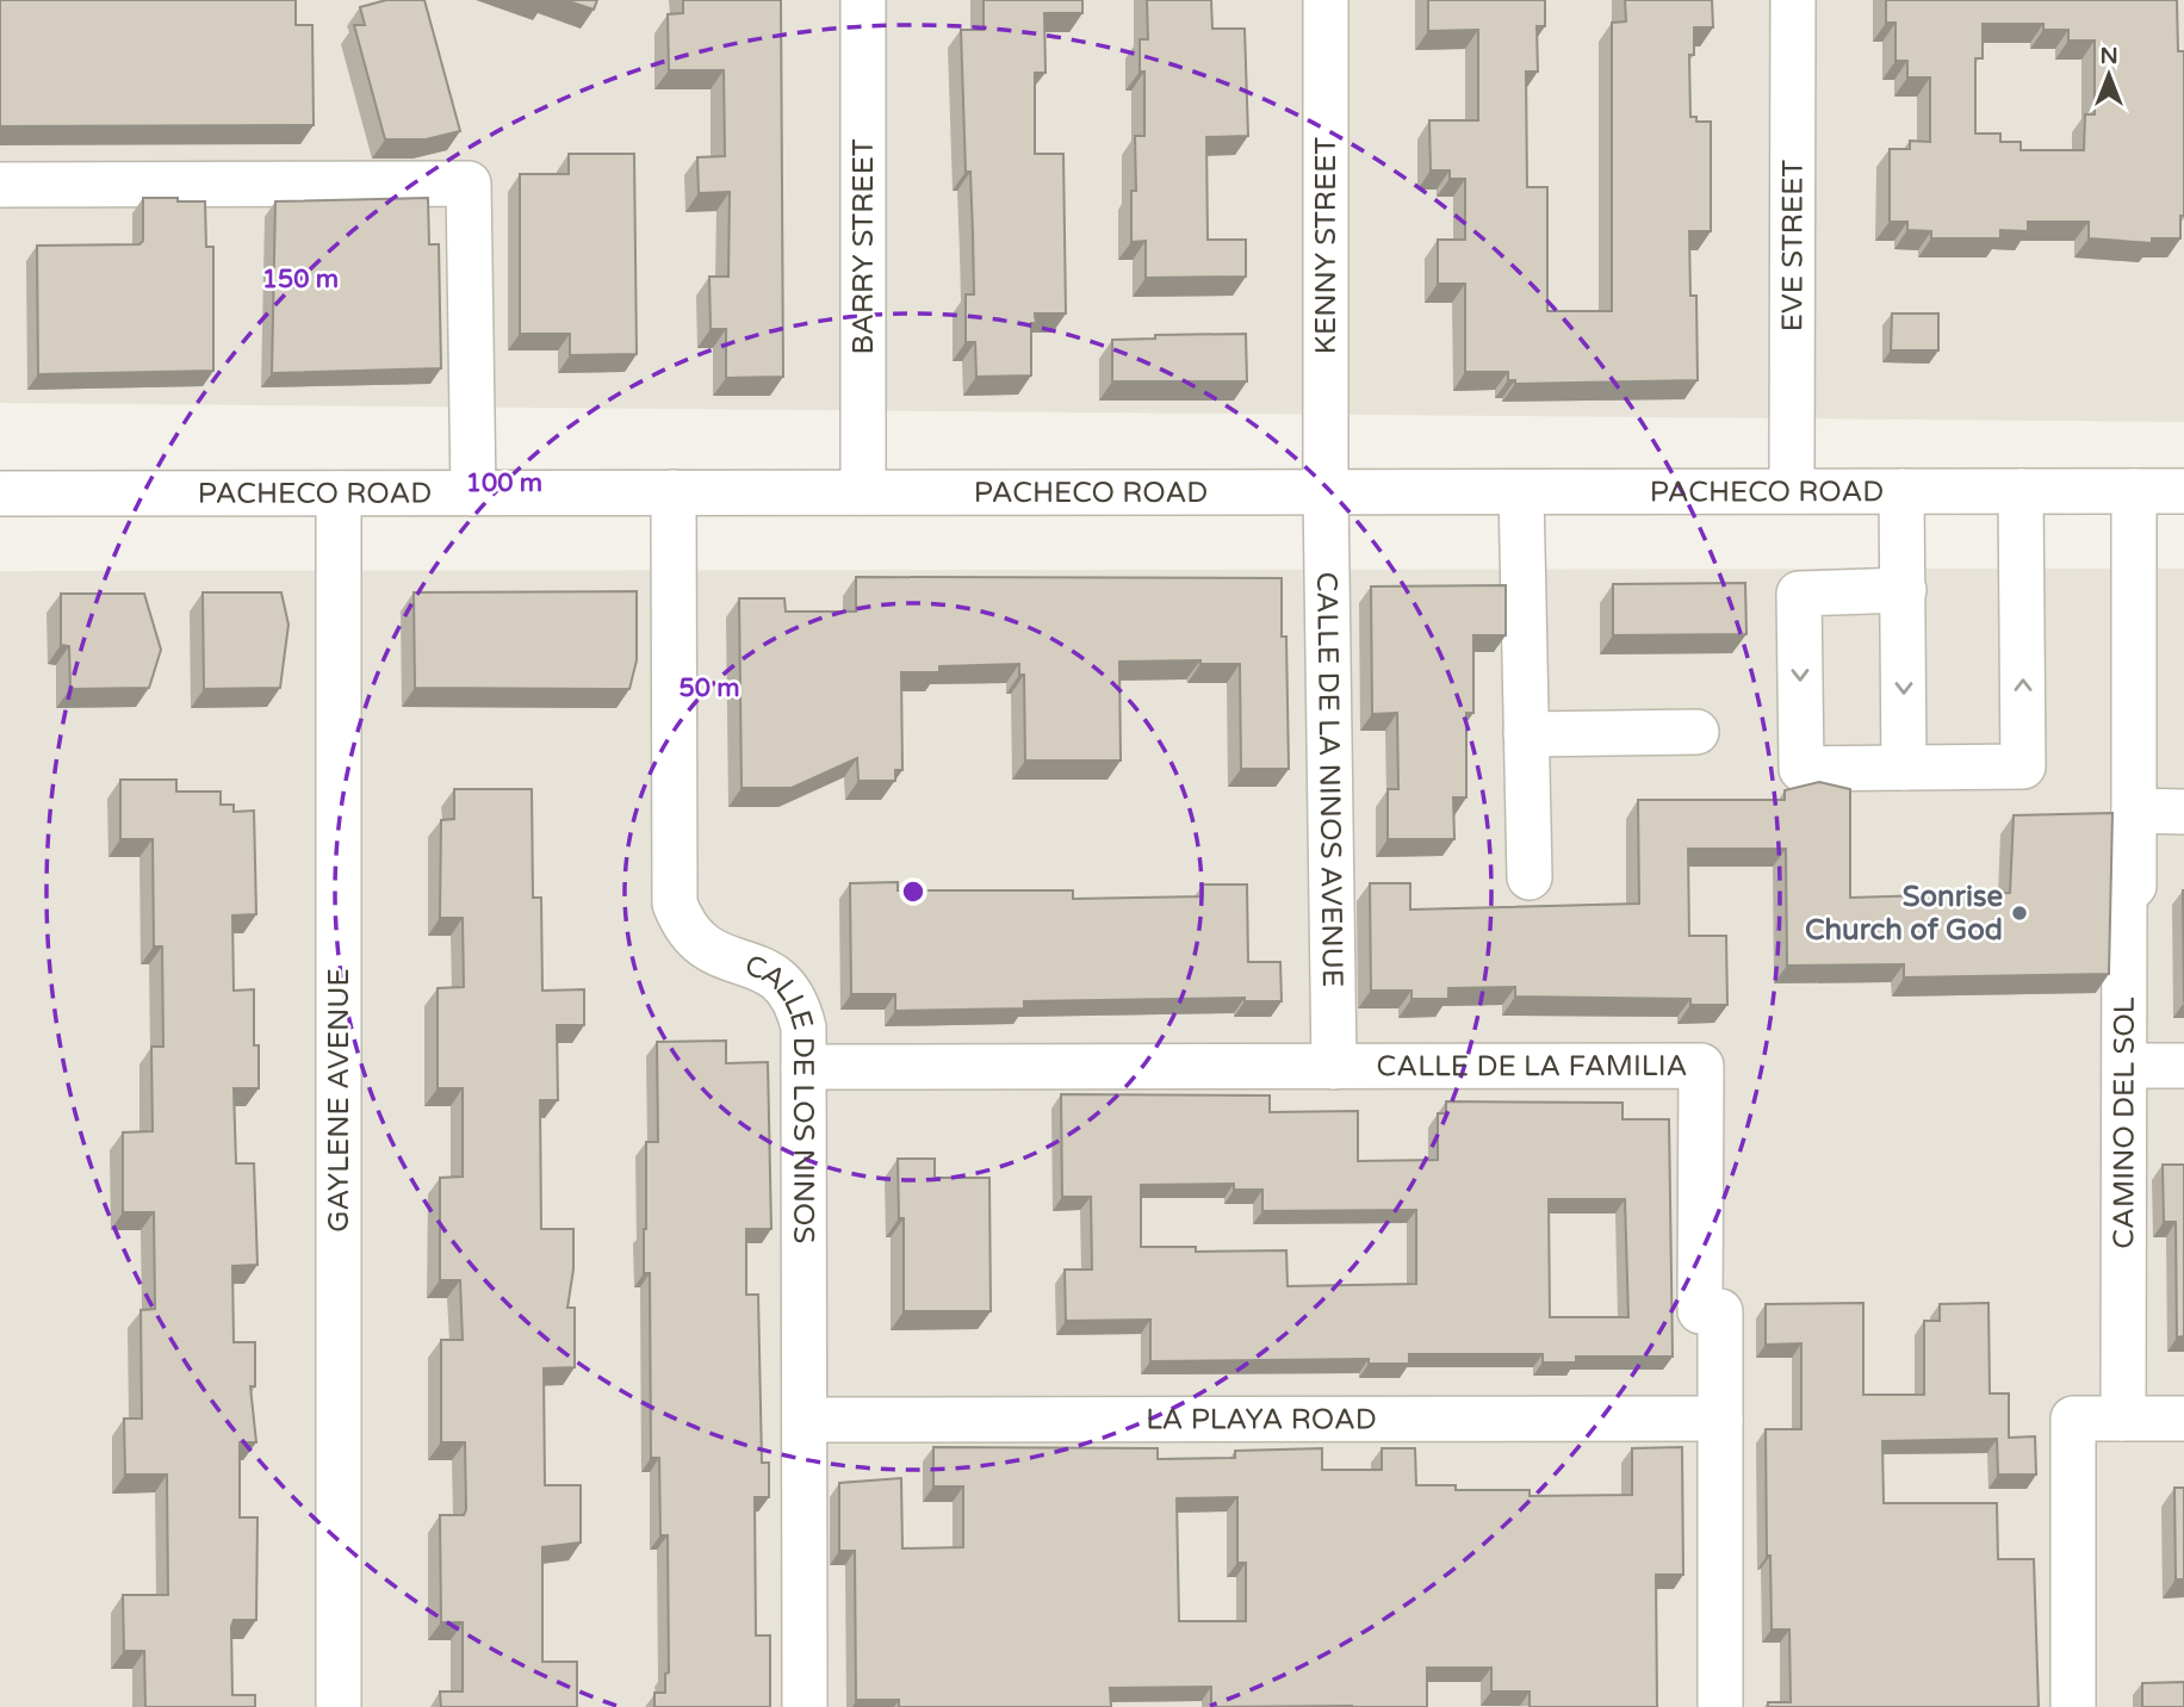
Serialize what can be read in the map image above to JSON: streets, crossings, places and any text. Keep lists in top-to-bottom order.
{
  "streets": {
    "street": [
      "KENNY STREET",
      "EVE STREET",
      "BARRY STREET",
      "PACHECO ROAD",
      "CALLE DE LA NINOS AVENUE",
      "CALLE DE LA FAMILIA",
      "GAYLENE AVENUE",
      "CALLE DE LOS NINOS",
      "CAMINO DEL SOL",
      "LA PLAYA ROAD"
    ]
  },
  "crossings": [
    ["KENNY STREET", "PACHECO ROAD"],
    ["KENNY STREET", "CALLE DE LA NINOS AVENUE"],
    ["EVE STREET", "PACHECO ROAD"],
    ["BARRY STREET", "PACHECO ROAD"],
    ["PACHECO ROAD", "CALLE DE LA NINOS AVENUE"],
    ["PACHECO ROAD", "GAYLENE AVENUE"],
    ["PACHECO ROAD", "CALLE DE LOS NINOS"],
    ["PACHECO ROAD", "CAMINO DEL SOL"],
    ["CALLE DE LA NINOS AVENUE", "CALLE DE LA FAMILIA"],
    ["CALLE DE LA FAMILIA", "CALLE DE LOS NINOS"],
    ["CALLE DE LA FAMILIA", "LA PLAYA ROAD"],
    ["CALLE DE LOS NINOS", "LA PLAYA ROAD"]
  ],
  "places": ["Sonrise Church of God"],
  "north": "top",
  "rings": ["150 m", "100 m", "50 m"]
}
